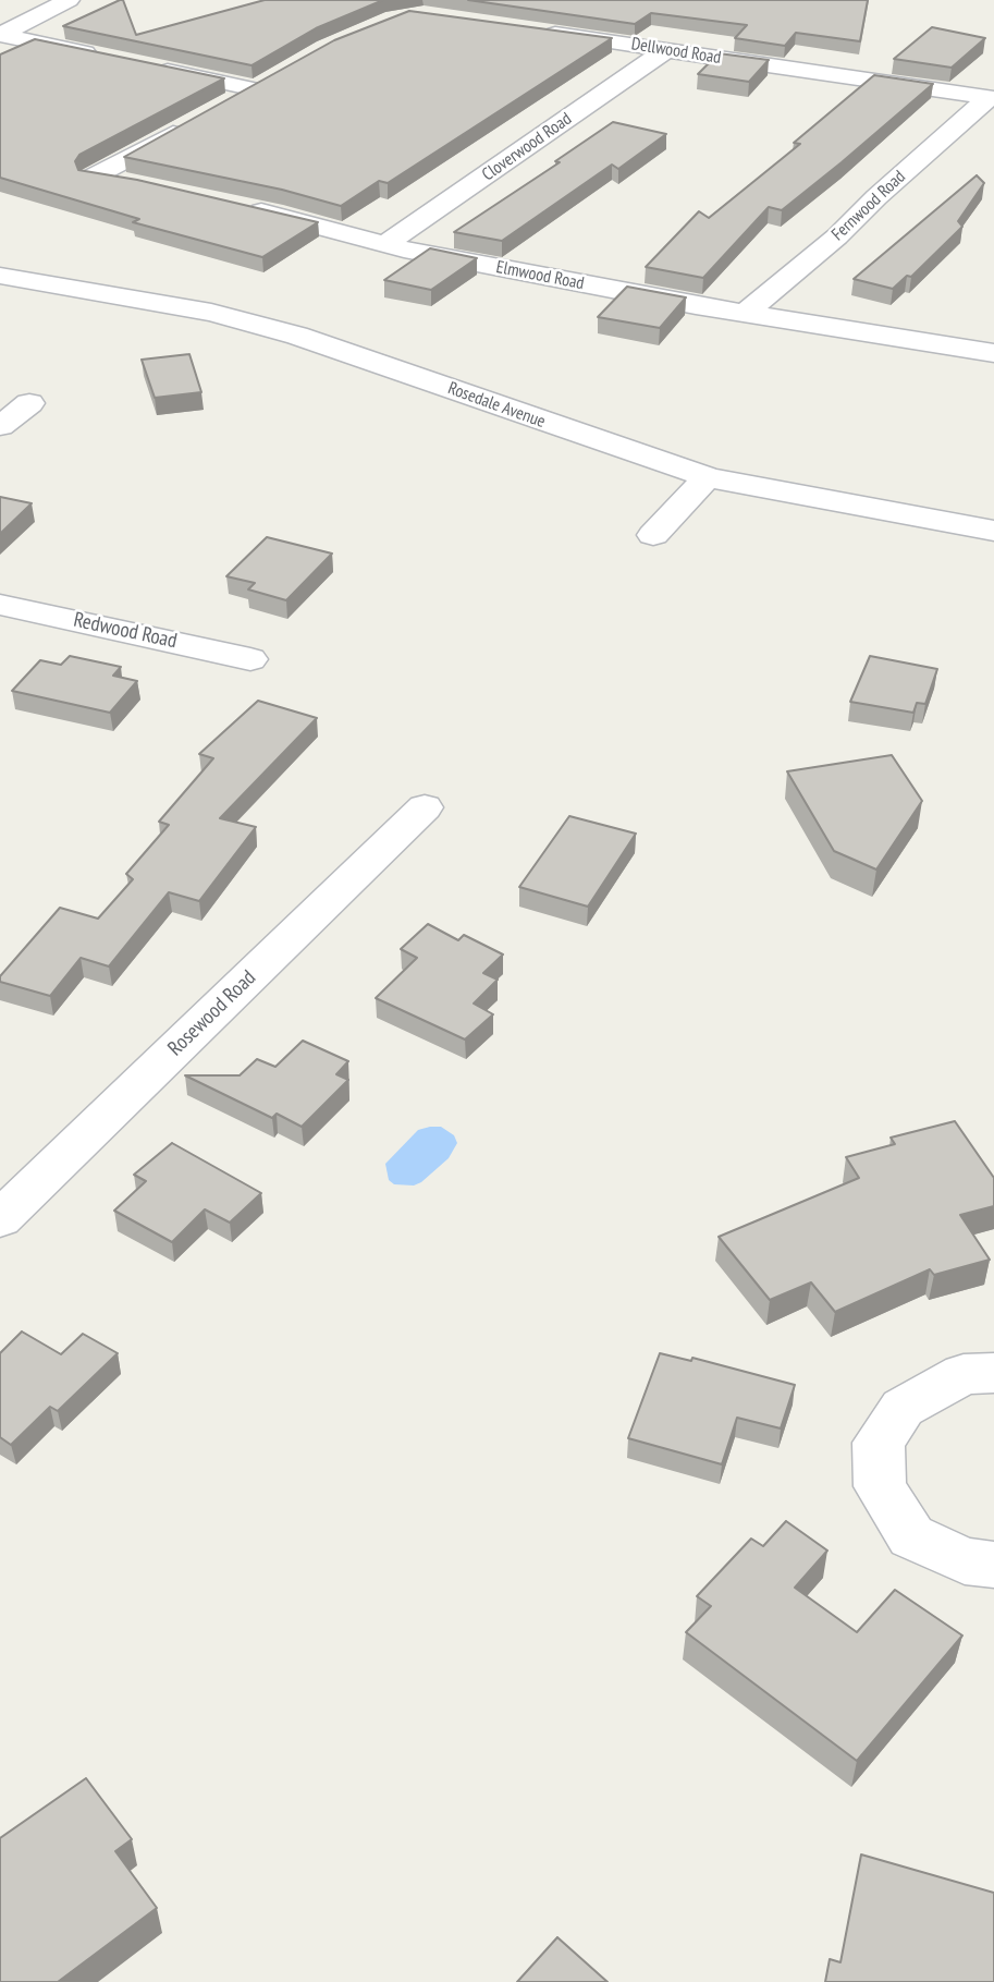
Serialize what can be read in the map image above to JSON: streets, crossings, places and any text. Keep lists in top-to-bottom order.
{
  "streets": {
    "street": [
      "Dellwood Road",
      "Cloverwood Road",
      "Fernwood Road",
      "Elmwood Road",
      "Rosedale Avenue",
      "Redwood Road",
      "Rosewood Road"
    ]
  },
  "crossings": [
    ["Dellwood Road", "Cloverwood Road"],
    ["Dellwood Road", "Fernwood Road"],
    ["Cloverwood Road", "Elmwood Road"],
    ["Fernwood Road", "Elmwood Road"]
  ]
}
